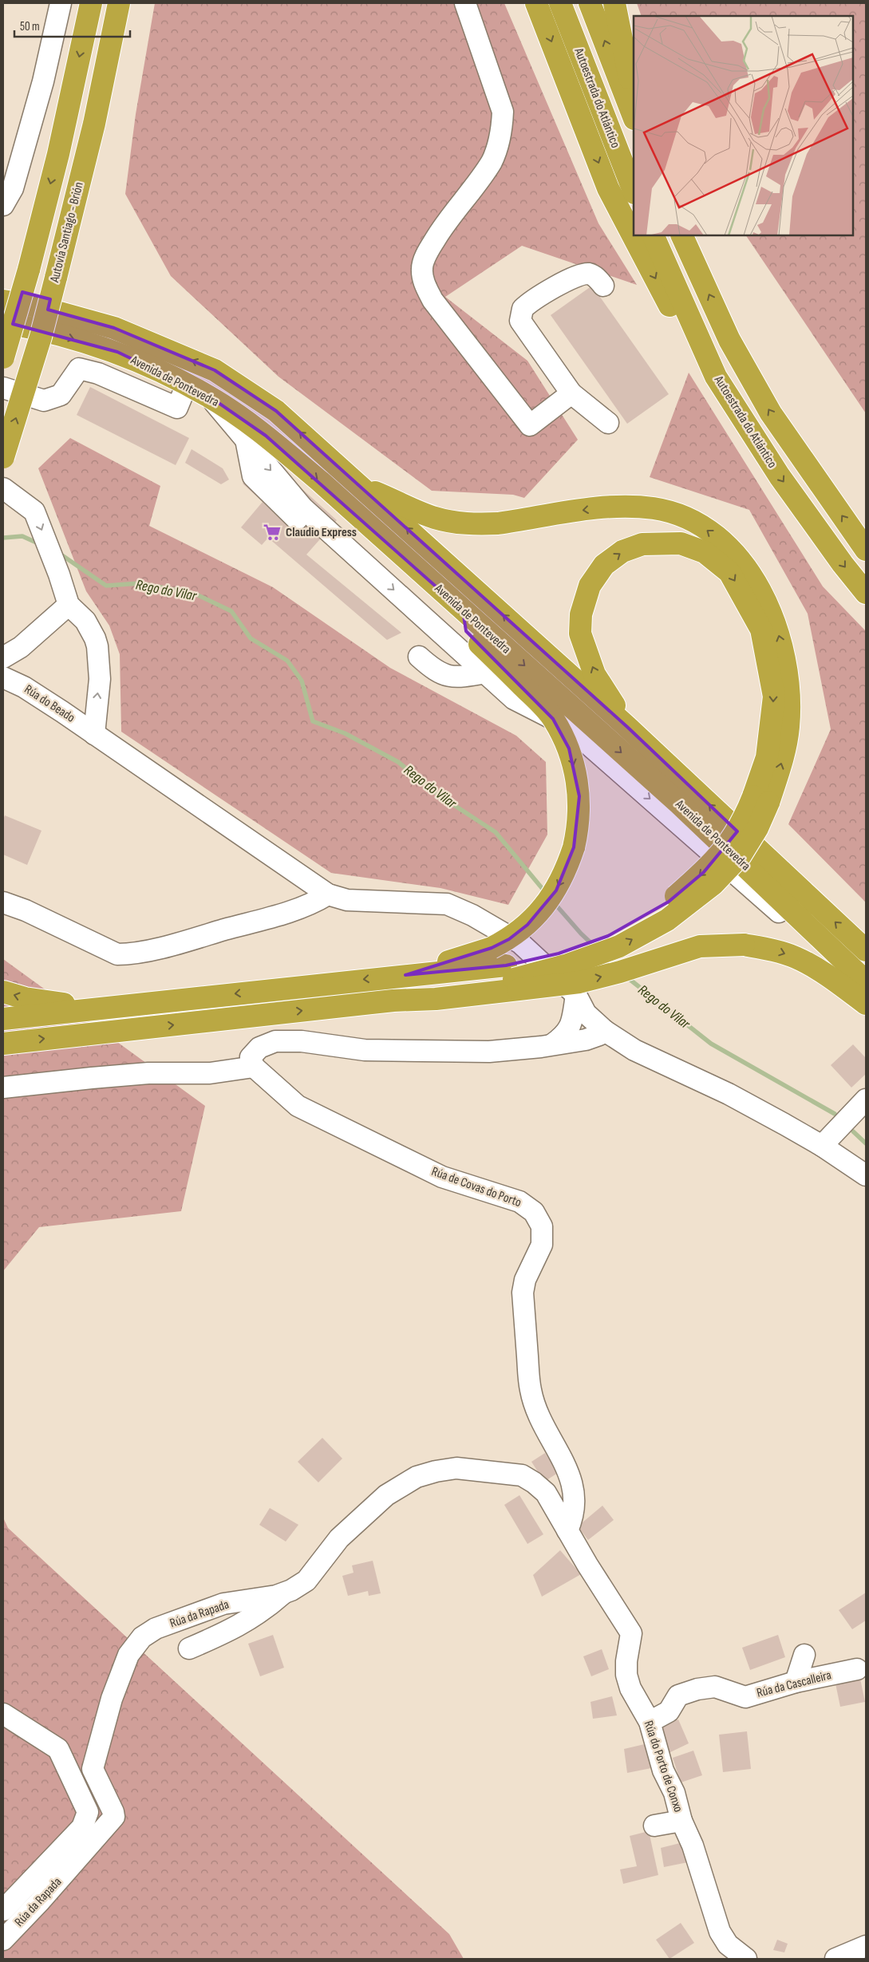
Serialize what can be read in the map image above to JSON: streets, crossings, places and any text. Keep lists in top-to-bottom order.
{
  "streets": {
    "highway": ["Autoestrada do Atlántico", "Autovía Santiago - Brión", "Avenida de Pontevedra"],
    "street": [
      "Rúa do Beado",
      "Rúa de Covas do Porto",
      "Rúa da Rapada",
      "Rúa da Cascalleira",
      "Rúa do Porto de Conxo"
    ]
  },
  "crossings": [
    ["Rúa de Covas do Porto", "Rúa da Rapada"],
    ["Rúa de Covas do Porto", "Rúa do Porto de Conxo"],
    ["Rúa da Rapada", "Rúa do Porto de Conxo"],
    ["Rúa da Cascalleira", "Rúa do Porto de Conxo"]
  ],
  "water": ["Rego do Vilar"],
  "places": {
    "supermarket": ["Claudio Express"]
  },
  "scale_bar": "50 m"
}
